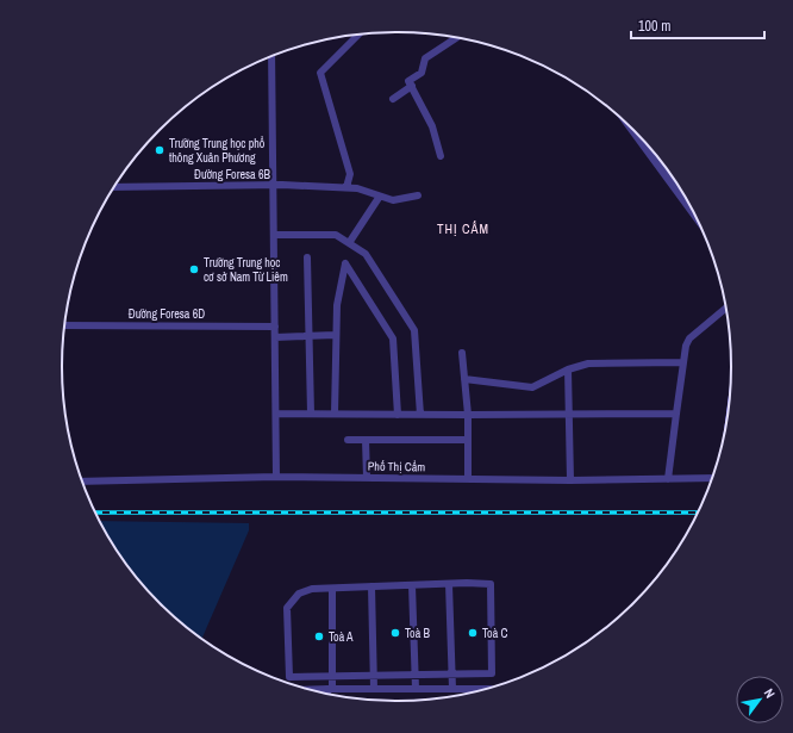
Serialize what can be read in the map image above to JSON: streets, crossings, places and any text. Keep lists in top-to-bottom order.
{
  "streets": {
    "street": ["Đường Foresa 6B", "Đường Foresa 6D", "Phố Thị Cẩm"]
  },
  "districts": ["THỊ CẤM"],
  "places": [
    "Trường Trung học phổ thông Xuân Phương",
    "Trường Trung học cơ sở Nam Từ Liêm",
    "Toà B",
    "Toà C",
    "Toà A"
  ],
  "scale_bar": "100 m",
  "north": "top right"
}
